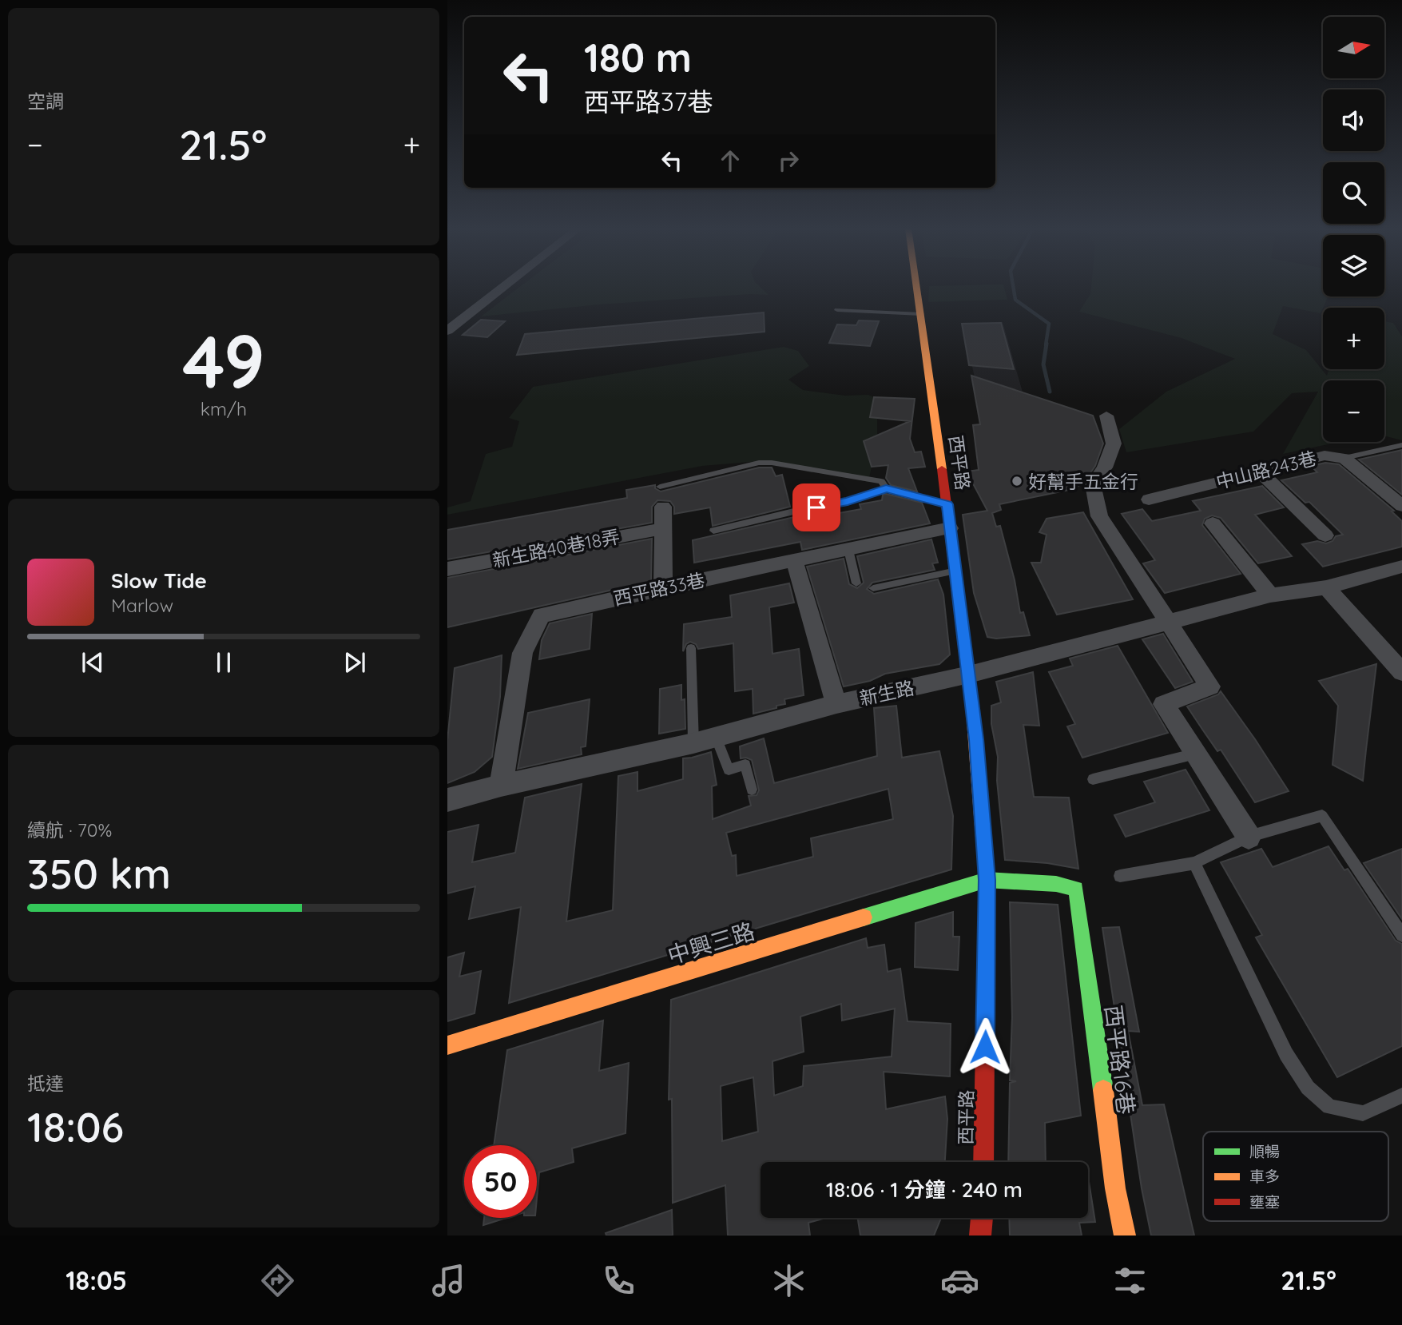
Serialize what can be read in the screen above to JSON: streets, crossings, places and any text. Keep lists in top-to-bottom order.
{
  "streets": {
    "main road": ["西平路", "中興三路", "西平路16巷"],
    "street": [
      "中山路243巷",
      "新生路40巷18弄",
      "西平路33巷",
      "新生路"
    ]
  },
  "crossings": [
    ["西平路", "西平路33巷"],
    ["西平路", "新生路"],
    ["西平路", "中興三路"],
    ["西平路", "西平路16巷"],
    ["西平路33巷", "新生路"],
    ["中興三路", "西平路16巷"]
  ],
  "places": ["好幫手五金行"],
  "legend": ["順暢", "車多", "壅塞"],
  "north": "right",
  "page": {
    "tile": [
      "空調",
      ["49", "km/h"],
      ["續航 · 70%", "350 km"],
      ["抵達", "18:06"]
    ],
    "map_buttons": ["+", "−"],
    "turn": ["180 m", "西平路37巷"],
    "heat": ["−", "21.5°", "+"],
    "song": ["Slow Tide", "Marlow"],
    "limit": "50",
    "trip": "18:06 · 1 分鐘 · 240 m",
    "tabs": ["18:05", "21.5°"]
  }
}
